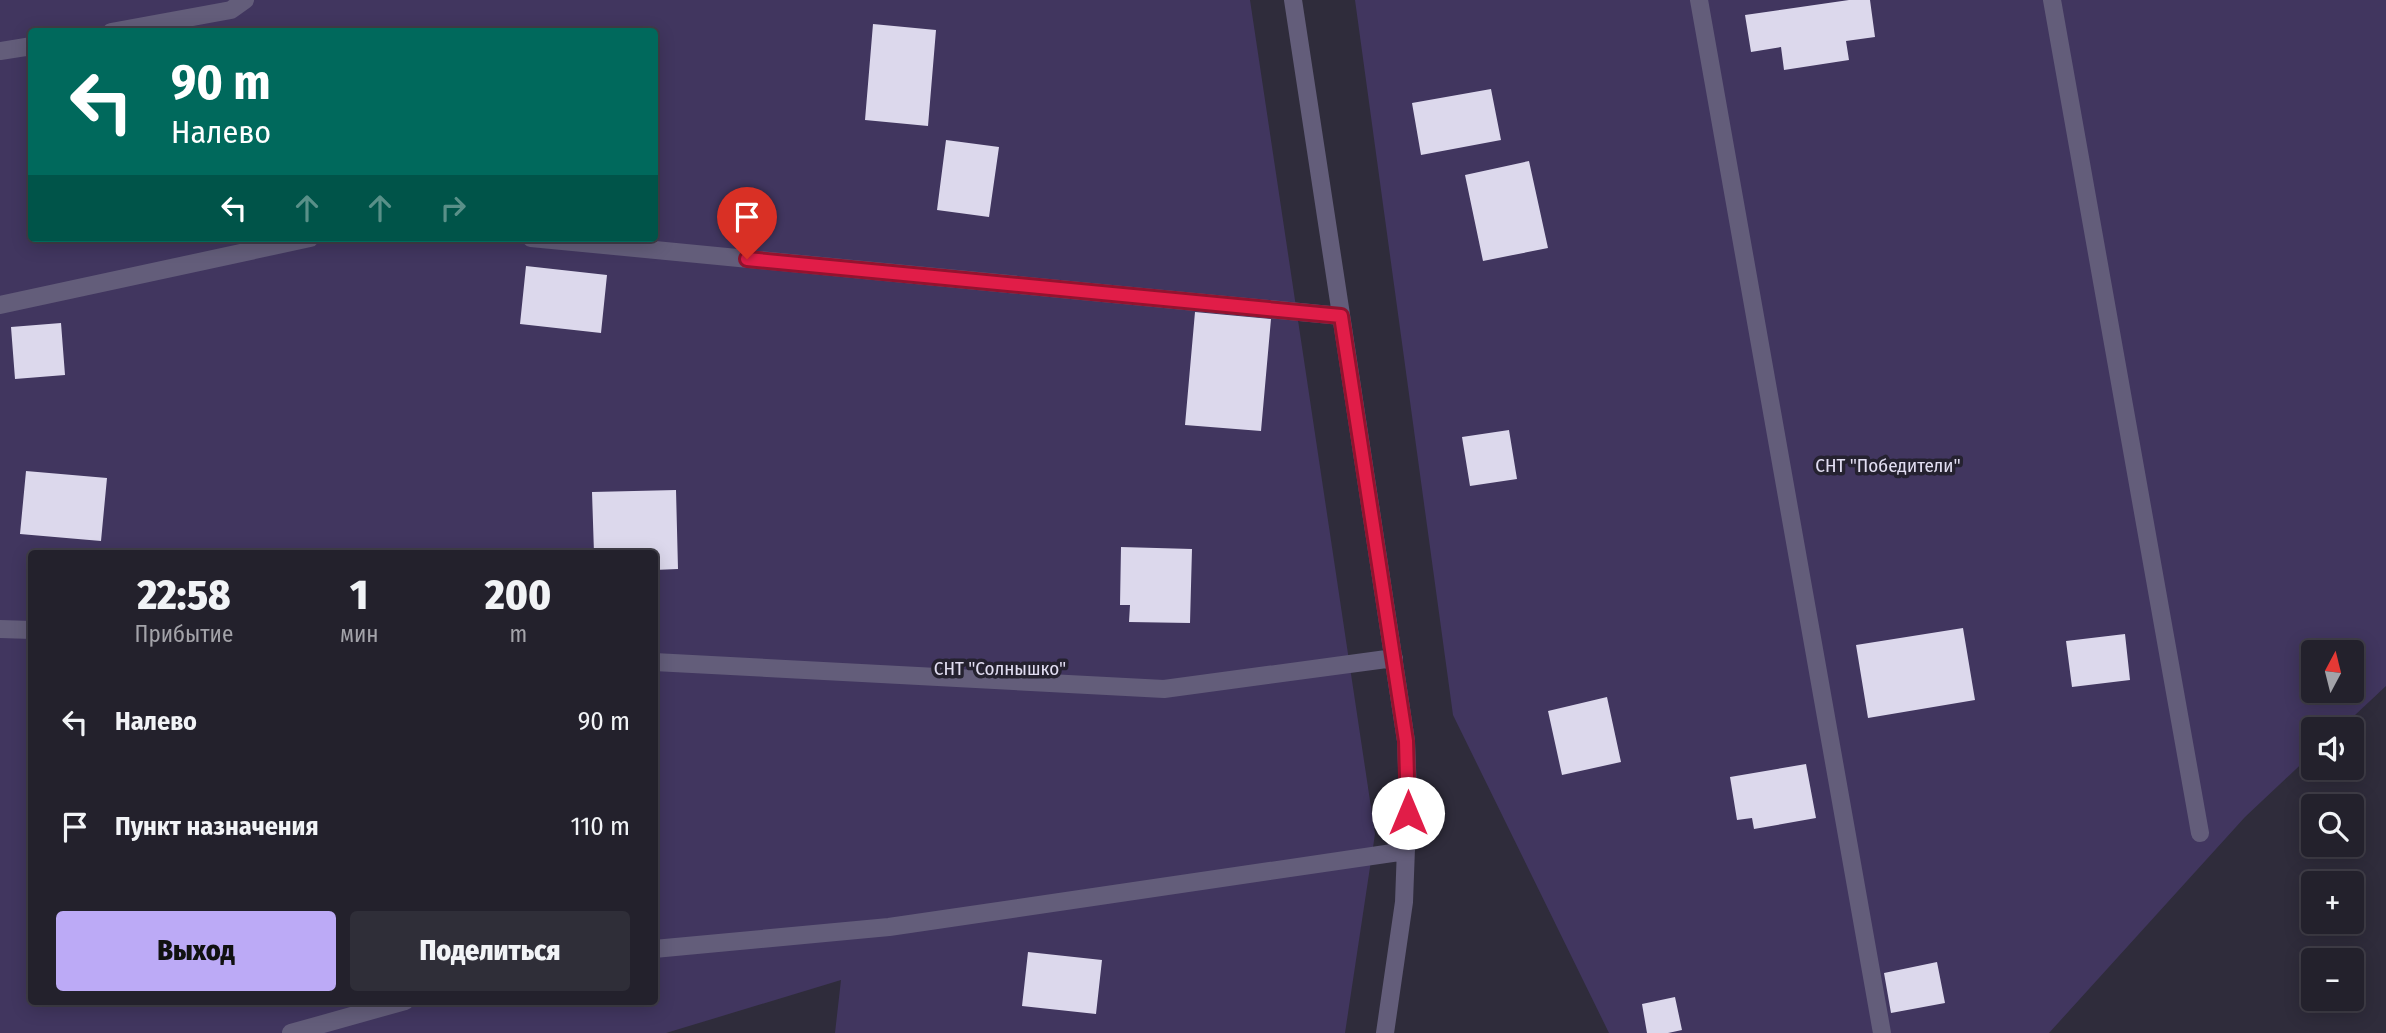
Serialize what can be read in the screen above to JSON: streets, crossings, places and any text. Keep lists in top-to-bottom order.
{
  "parks": ["СНТ \"Победители\"", "СНТ \"Солнышко\""],
  "north": "top",
  "page": {
    "turn": ["90 m", "Налево"],
    "eta": [
      "22:58",
      "Прибытие",
      "1",
      "мин",
      "200",
      "m"
    ],
    "map_buttons": ["+", "−"],
    "list": [
      {
        "name": "Налево",
        "value": "90 m"
      },
      {
        "name": "Пункт назначения",
        "value": "110 m"
      }
    ],
    "buttons": ["Выход", "Поделиться"]
  }
}
